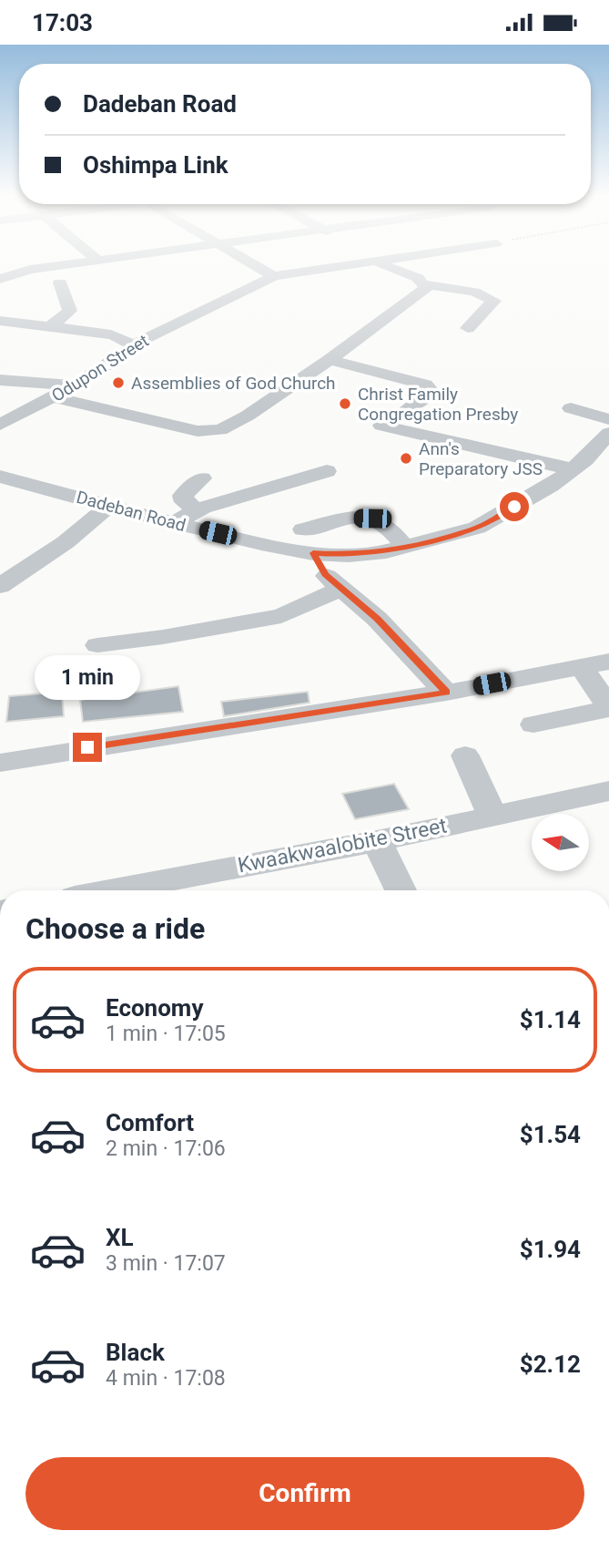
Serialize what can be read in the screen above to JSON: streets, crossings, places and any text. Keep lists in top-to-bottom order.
{
  "streets": {
    "street": ["Odupon Street", "Dadeban Road", "Kwaakwaalobite Street"]
  },
  "places": ["Assemblies of God Church", "Christ Family Congregation Presby", "Ann's Preparatory JSS"],
  "north": "left",
  "page": {
    "status": "17:03",
    "banner": ["Dadeban Road", "Oshimpa Link"],
    "bubble": "1 min",
    "heading": "Choose a ride",
    "list": [
      {
        "name": "Economy",
        "note": "1 min · 17:05",
        "value": "$1.14"
      },
      {
        "name": "Comfort",
        "note": "2 min · 17:06",
        "value": "$1.54"
      },
      {
        "name": "XL",
        "note": "3 min · 17:07",
        "value": "$1.94"
      },
      {
        "name": "Black",
        "note": "4 min · 17:08",
        "value": "$2.12"
      }
    ],
    "buttons": "Confirm"
  }
}
